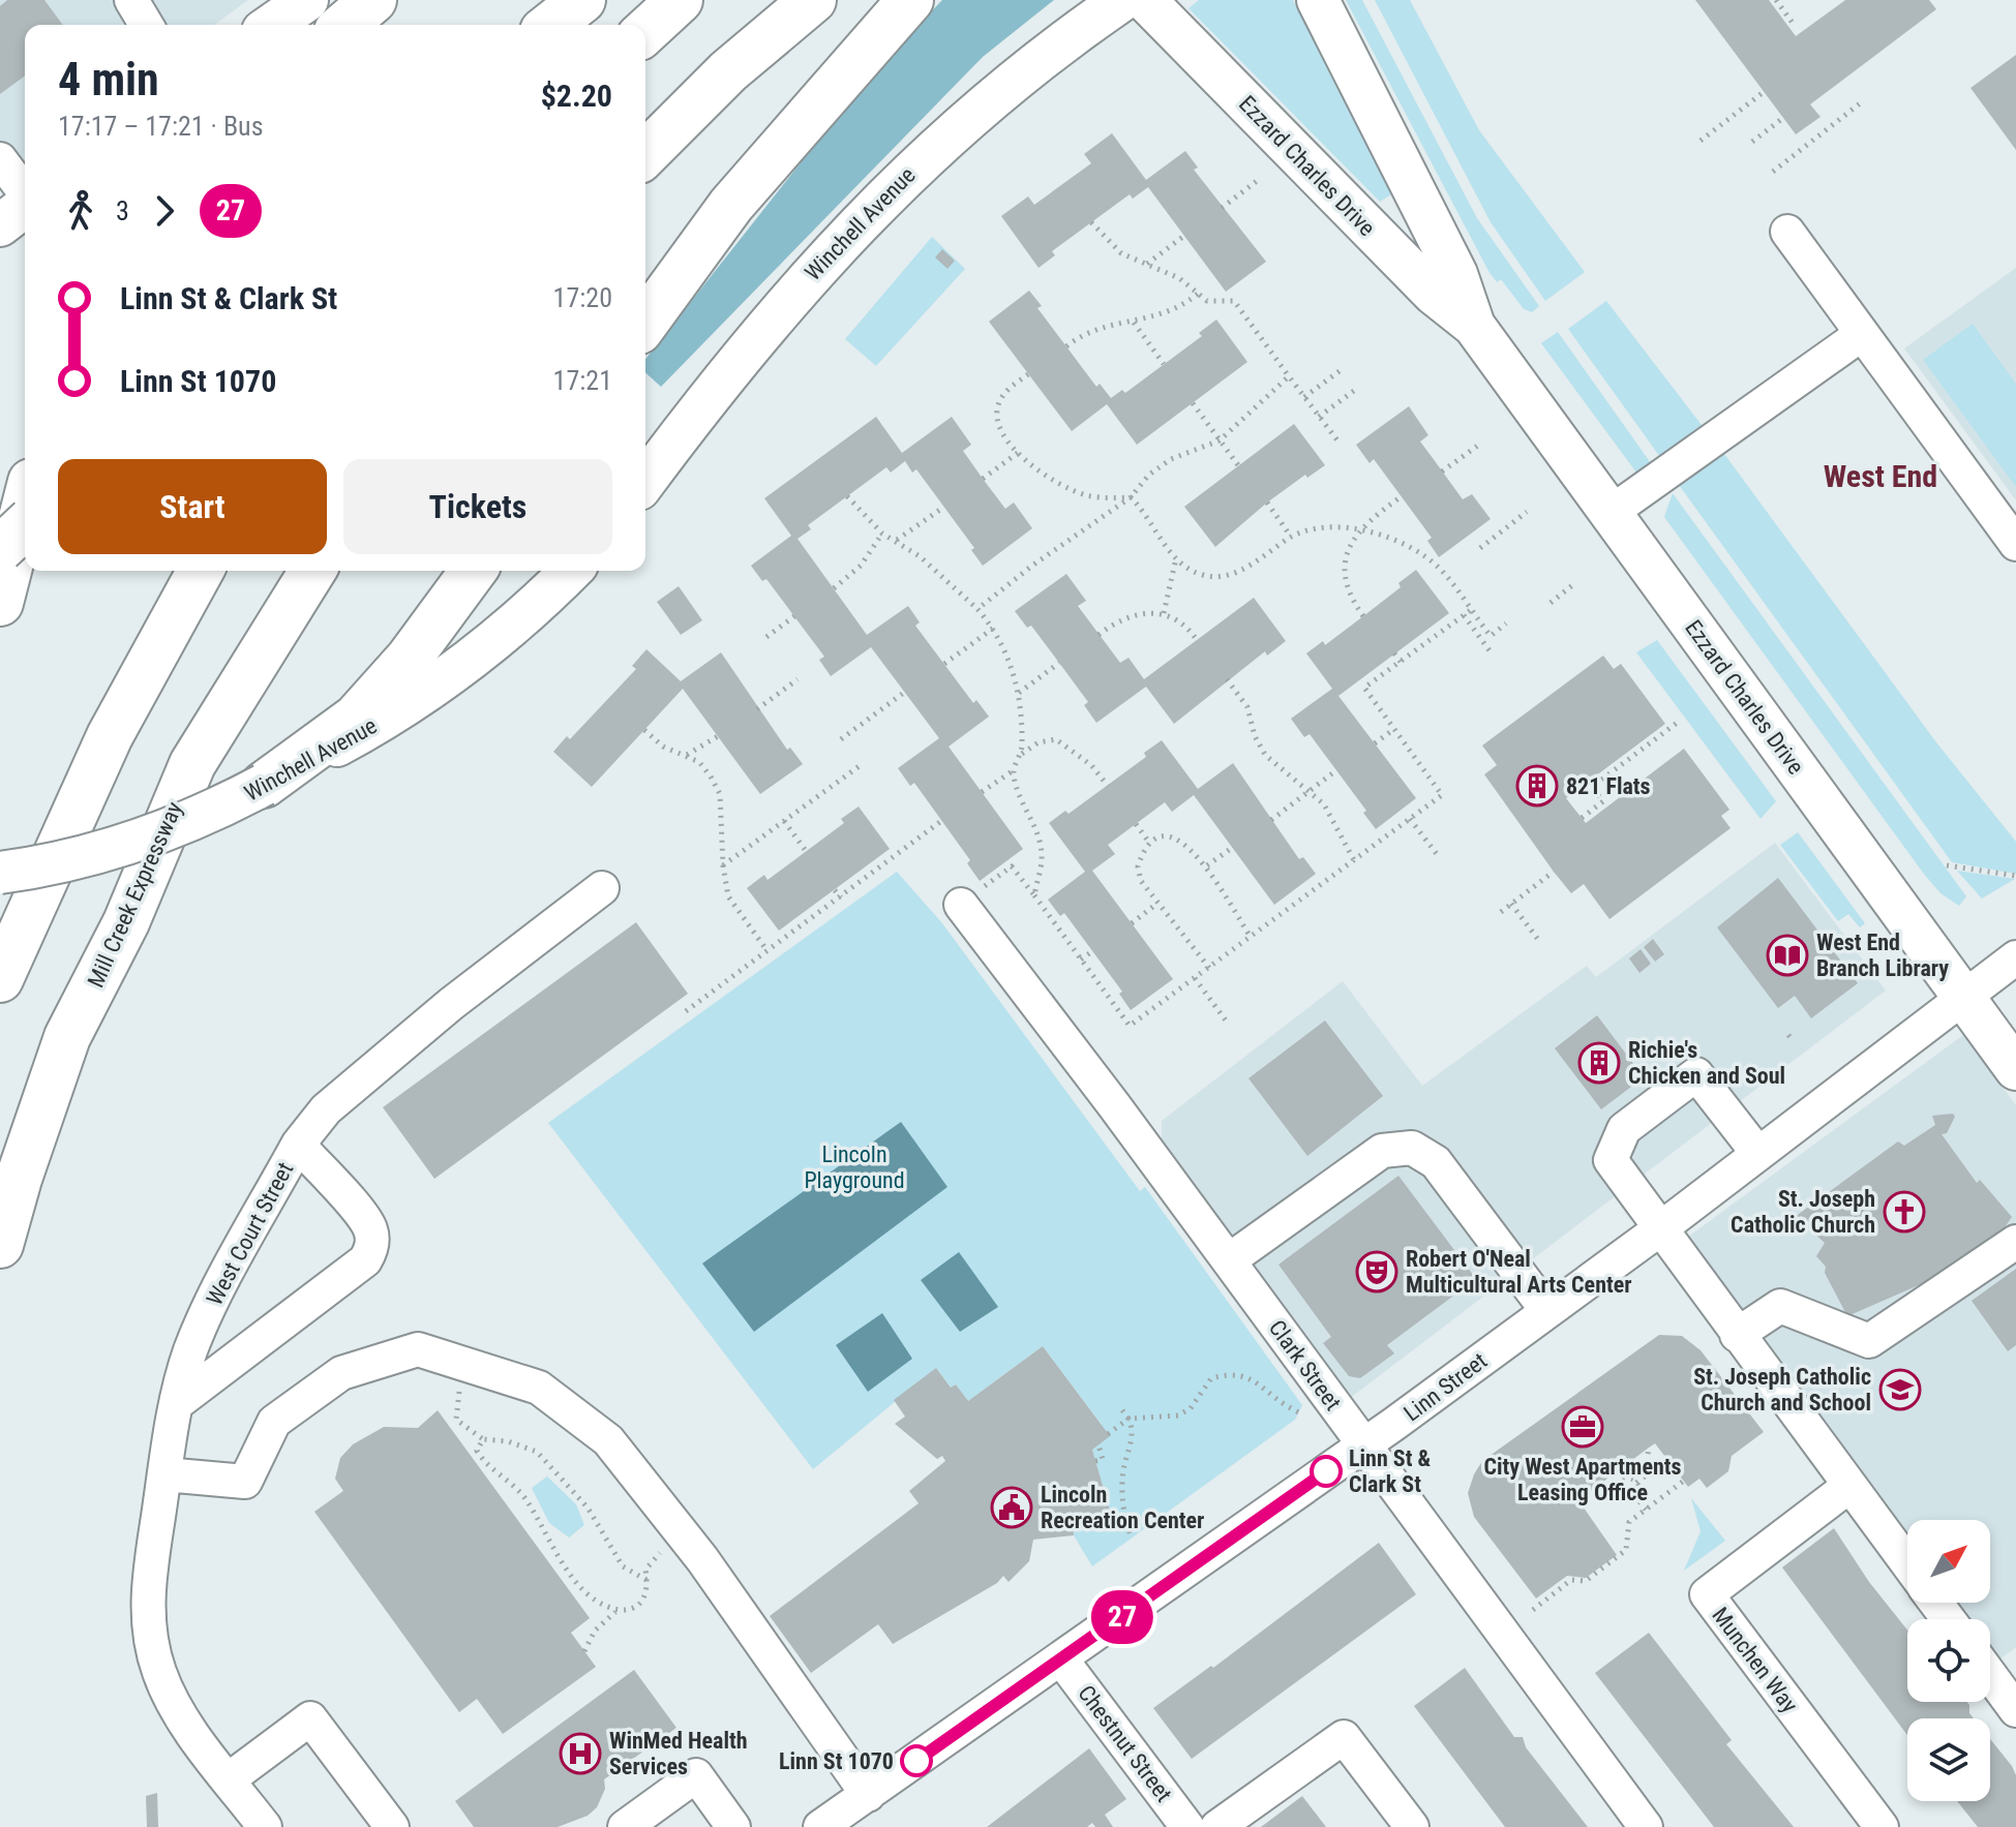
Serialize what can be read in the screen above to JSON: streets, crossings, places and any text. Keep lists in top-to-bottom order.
{
  "streets": {
    "highway": ["Mill Creek Expressway"],
    "main road": ["Ezzard Charles Drive", "Winchell Avenue"],
    "street": [
      "West Court Street",
      "Clark Street",
      "Linn Street",
      "Munchen Way",
      "Chestnut Street"
    ]
  },
  "crossings": [
    ["Ezzard Charles Drive", "Linn Street"],
    ["Clark Street", "Linn Street"],
    ["Linn Street", "Chestnut Street"]
  ],
  "districts": ["West End"],
  "parks": ["Lincoln Playground"],
  "places": {
    "building": ["821 Flats", "Richie's Chicken and Soul"],
    "library": ["West End Branch Library"],
    "church": ["St. Joseph Catholic Church"],
    "theatre": ["Robert O'Neal Multicultural Arts Center"],
    "school or university": ["St. Joseph Catholic Church and School"],
    "office": ["City West Apartments Leasing Office"],
    "other": ["Linn St & Clark St", "Linn St 1070"],
    "public building": ["Lincoln Recreation Center"],
    "hospital": ["WinMed Health Services"]
  },
  "lines": ["bus line 27"],
  "north": "top right",
  "page": {
    "on_map": "27",
    "heading": ["4 min", "17:17 – 17:21 · Bus", "$2.20"],
    "legs": ["3", "27"],
    "list": [
      {
        "name": "Linn St & Clark St",
        "value": "17:20"
      },
      {
        "name": "Linn St 1070",
        "value": "17:21"
      }
    ],
    "buttons": ["Start", "Tickets"]
  }
}
